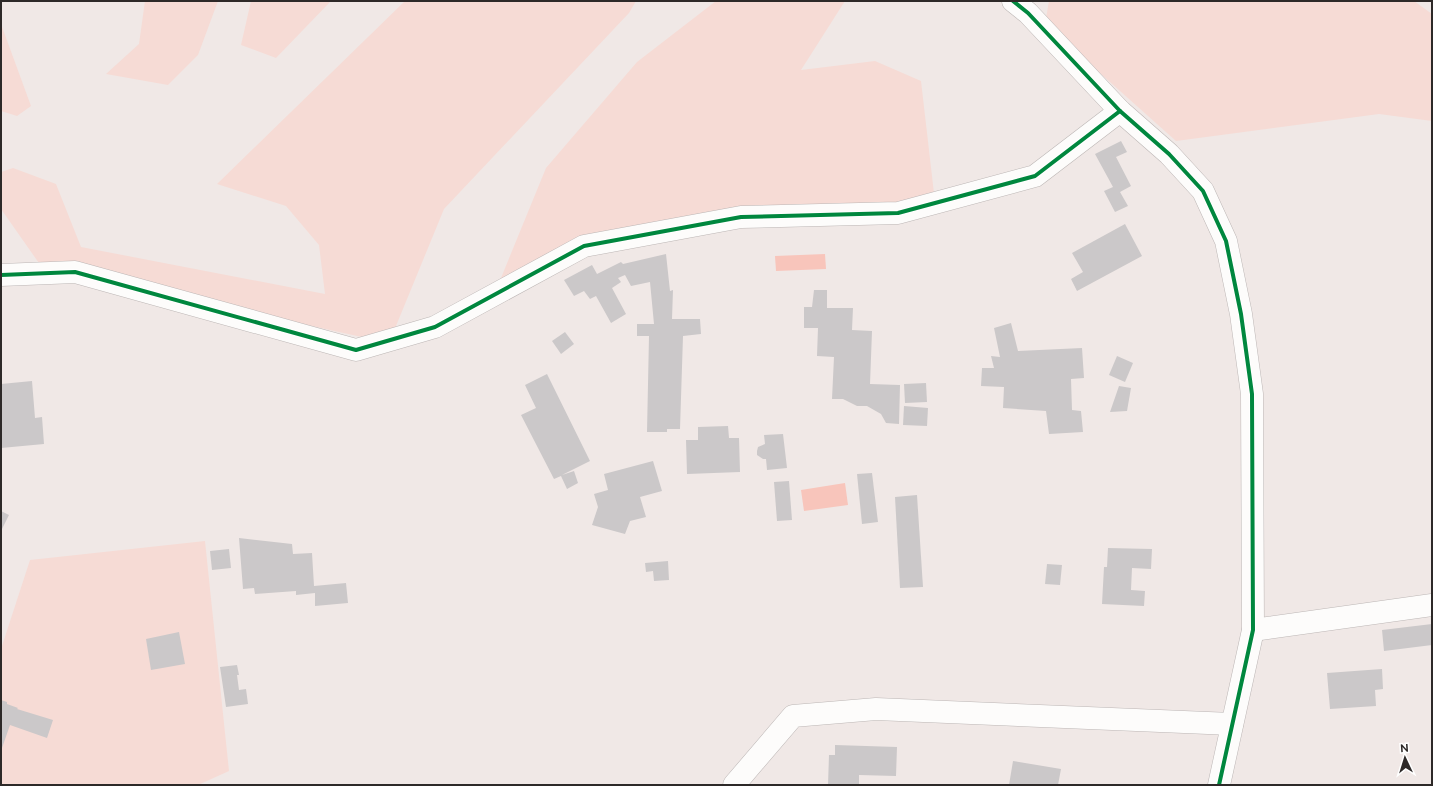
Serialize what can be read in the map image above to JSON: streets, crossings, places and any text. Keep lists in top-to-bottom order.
{
  "north": "top"
}
